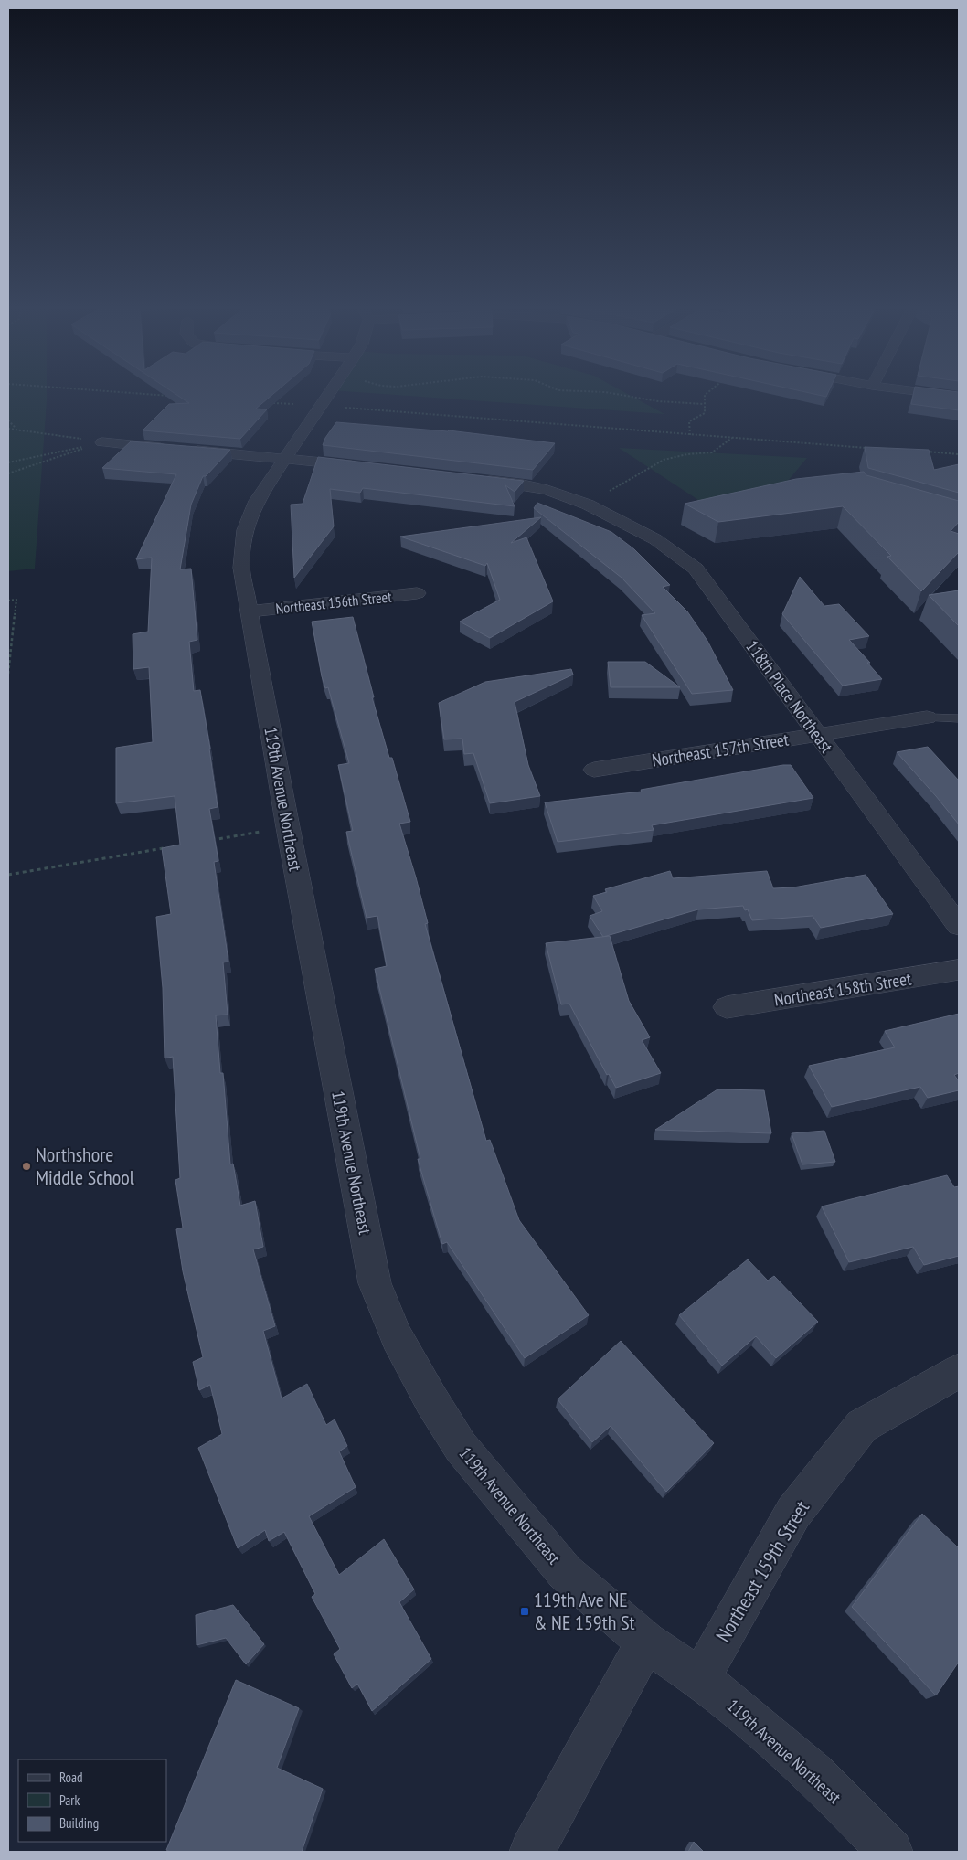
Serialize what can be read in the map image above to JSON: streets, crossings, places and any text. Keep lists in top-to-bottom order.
{
  "streets": {
    "street": [
      "Northeast 156th Street",
      "118th Place Northeast",
      "Northeast 157th Street",
      "119th Avenue Northeast",
      "Northeast 158th Street",
      "Northeast 159th Street"
    ]
  },
  "crossings": [
    ["Northeast 156th Street", "119th Avenue Northeast"],
    ["118th Place Northeast", "Northeast 157th Street"],
    ["119th Avenue Northeast", "Northeast 159th Street"]
  ],
  "places": {
    "other": ["Northshore Middle School"],
    "transit": ["119th Ave NE & NE 159th St"]
  },
  "legend": ["Road", "Park", "Building"]
}
